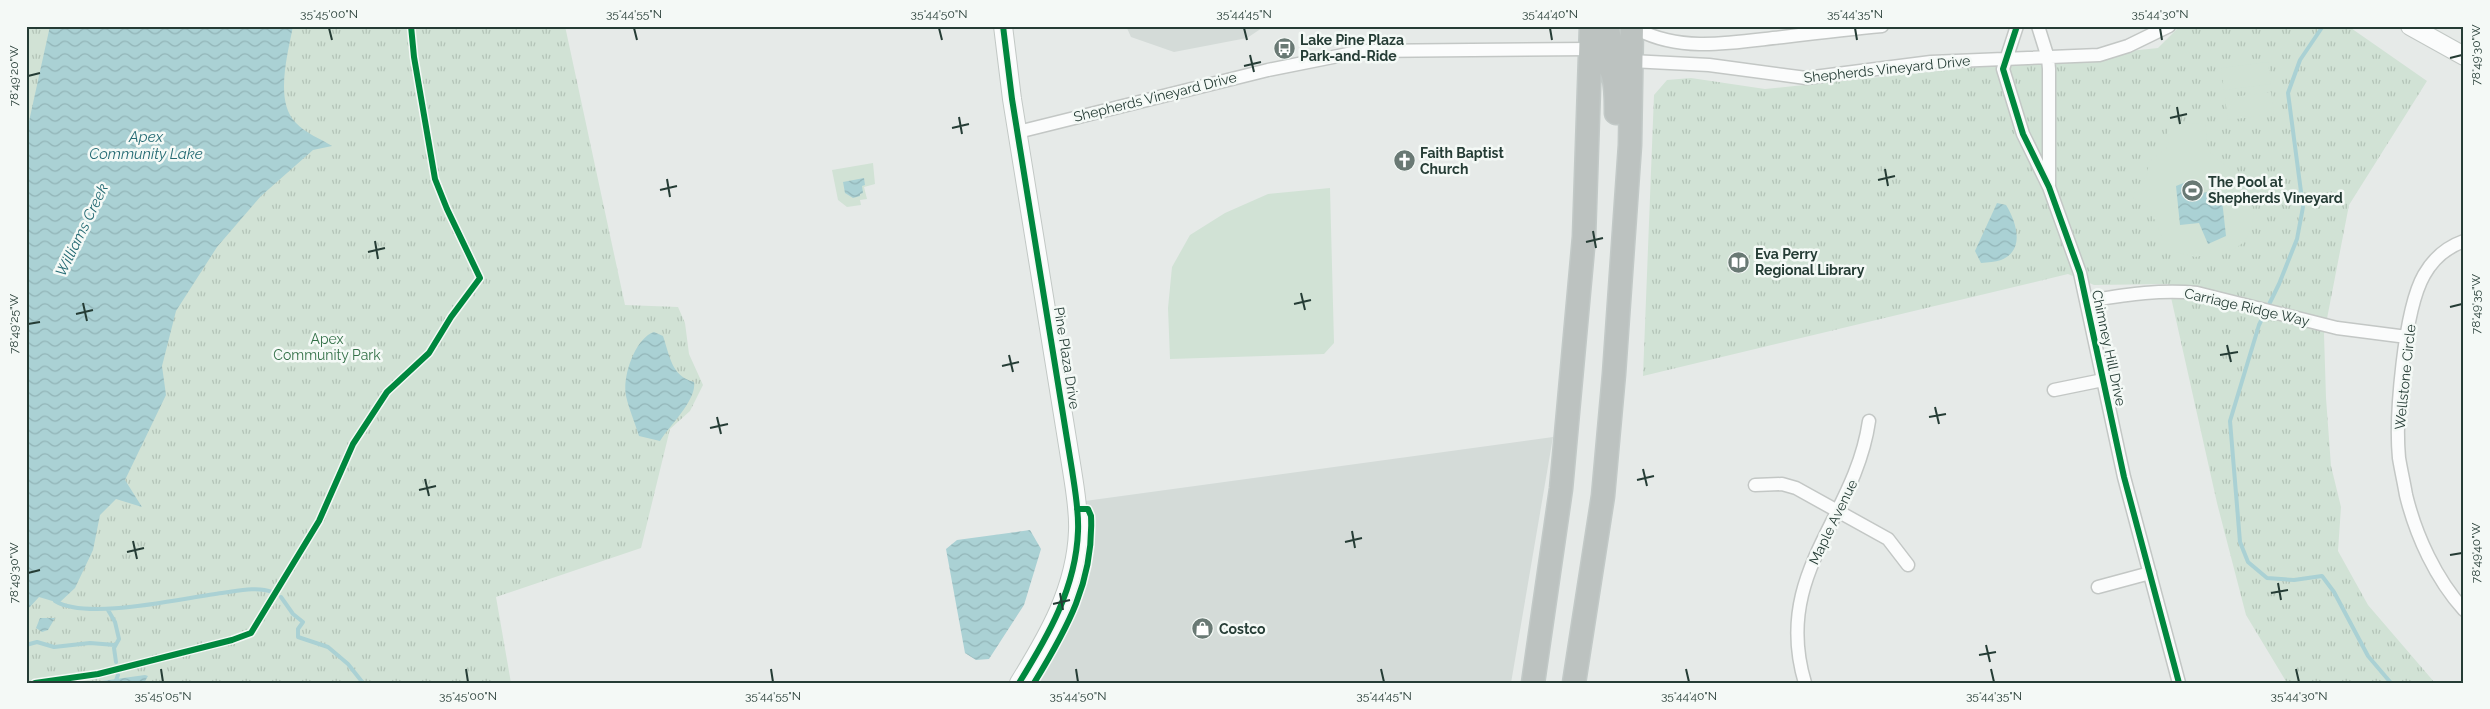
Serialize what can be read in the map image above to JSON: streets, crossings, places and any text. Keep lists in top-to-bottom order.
{
  "streets": {
    "street": [
      "Shepherds Vineyard Drive",
      "Carriage Ridge Way",
      "Chimney Hill Drive",
      "Pine Plaza Drive",
      "Wellstone Circle",
      "Maple Avenue"
    ]
  },
  "crossings": [
    ["Shepherds Vineyard Drive", "Chimney Hill Drive"],
    ["Shepherds Vineyard Drive", "Pine Plaza Drive"],
    ["Carriage Ridge Way", "Chimney Hill Drive"],
    ["Carriage Ridge Way", "Wellstone Circle"]
  ],
  "water": ["Apex Community Lake", "Williams Creek"],
  "parks": ["Apex Community Park"],
  "places": {
    "bus stop": ["Lake Pine Plaza Park-and-Ride"],
    "church": ["Faith Baptist Church"],
    "sports": ["The Pool at Shepherds Vineyard"],
    "library": ["Eva Perry Regional Library"],
    "shop": ["Costco"]
  },
  "coordinates": [
    "35°45'00\"N",
    "35°44'55\"N",
    "35°44'50\"N",
    "35°44'45\"N",
    "35°44'40\"N",
    "35°44'35\"N",
    "35°44'30\"N",
    "78°49'30\"W",
    "78°49'20\"W",
    "78°49'35\"W",
    "78°49'25\"W",
    "78°49'40\"W",
    "35°45'05\"N"
  ]
}
